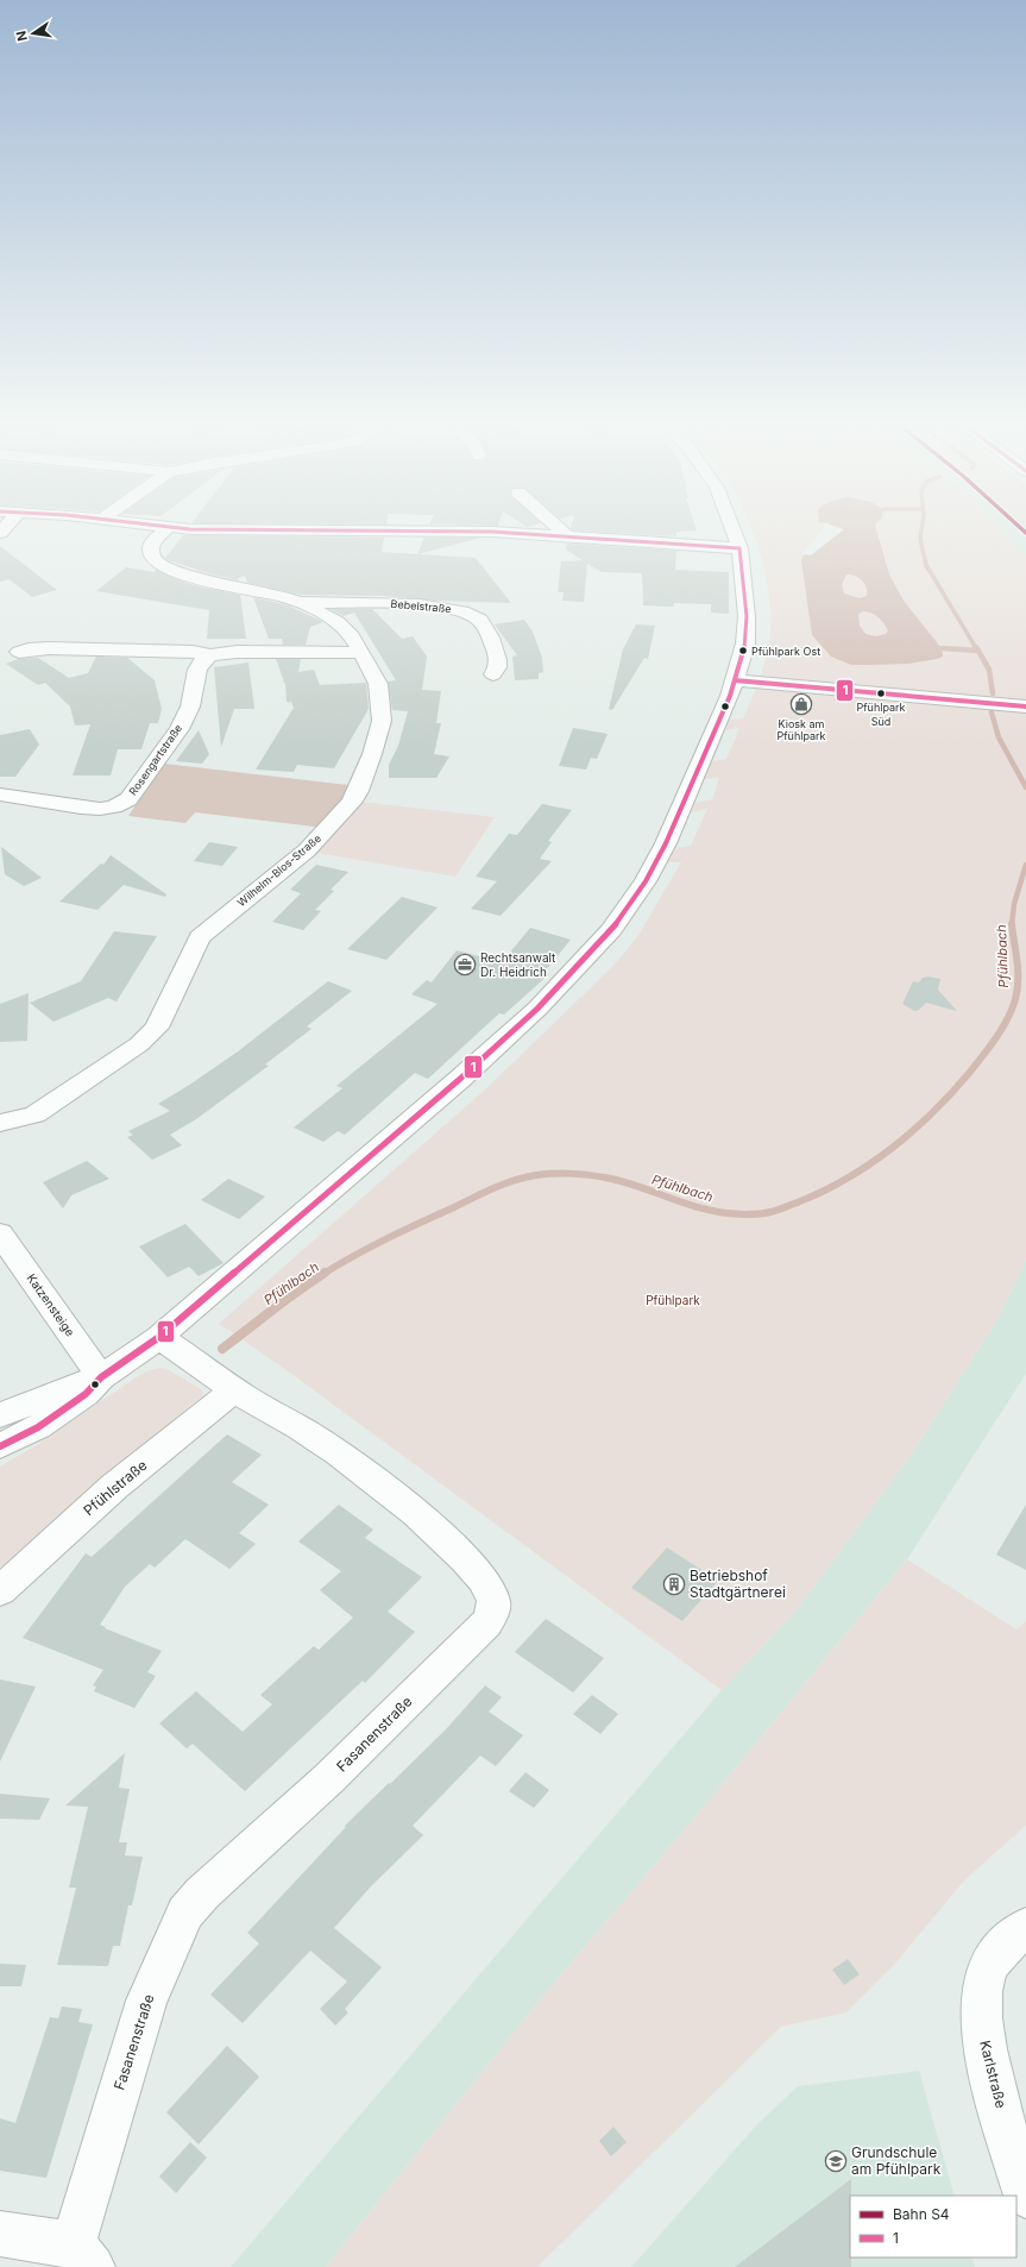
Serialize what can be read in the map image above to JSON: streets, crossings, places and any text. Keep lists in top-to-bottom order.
{
  "streets": {
    "street": [
      "Bebelstraße",
      "Rosengartstraße",
      "Wilhelm-Blos-Straße",
      "Katzensteige",
      "Pfühlstraße",
      "Fasanenstraße",
      "Karlstraße"
    ]
  },
  "crossings": [
    ["Bebelstraße", "Wilhelm-Blos-Straße"],
    ["Pfühlstraße", "Fasanenstraße"]
  ],
  "water": ["Pfühlbach"],
  "parks": ["Pfühlpark"],
  "places": {
    "other": ["Pfühlpark Ost", "Pfühlpark Süd"],
    "shop": ["Kiosk am Pfühlpark"],
    "office": ["Rechtsanwalt Dr. Heidrich"],
    "building": ["Betriebshof Stadtgärtnerei"],
    "school or university": ["Grundschule am Pfühlpark"]
  },
  "lines": ["transit line 1"],
  "legend": ["Bahn S4", "1"],
  "north": "left"
}
